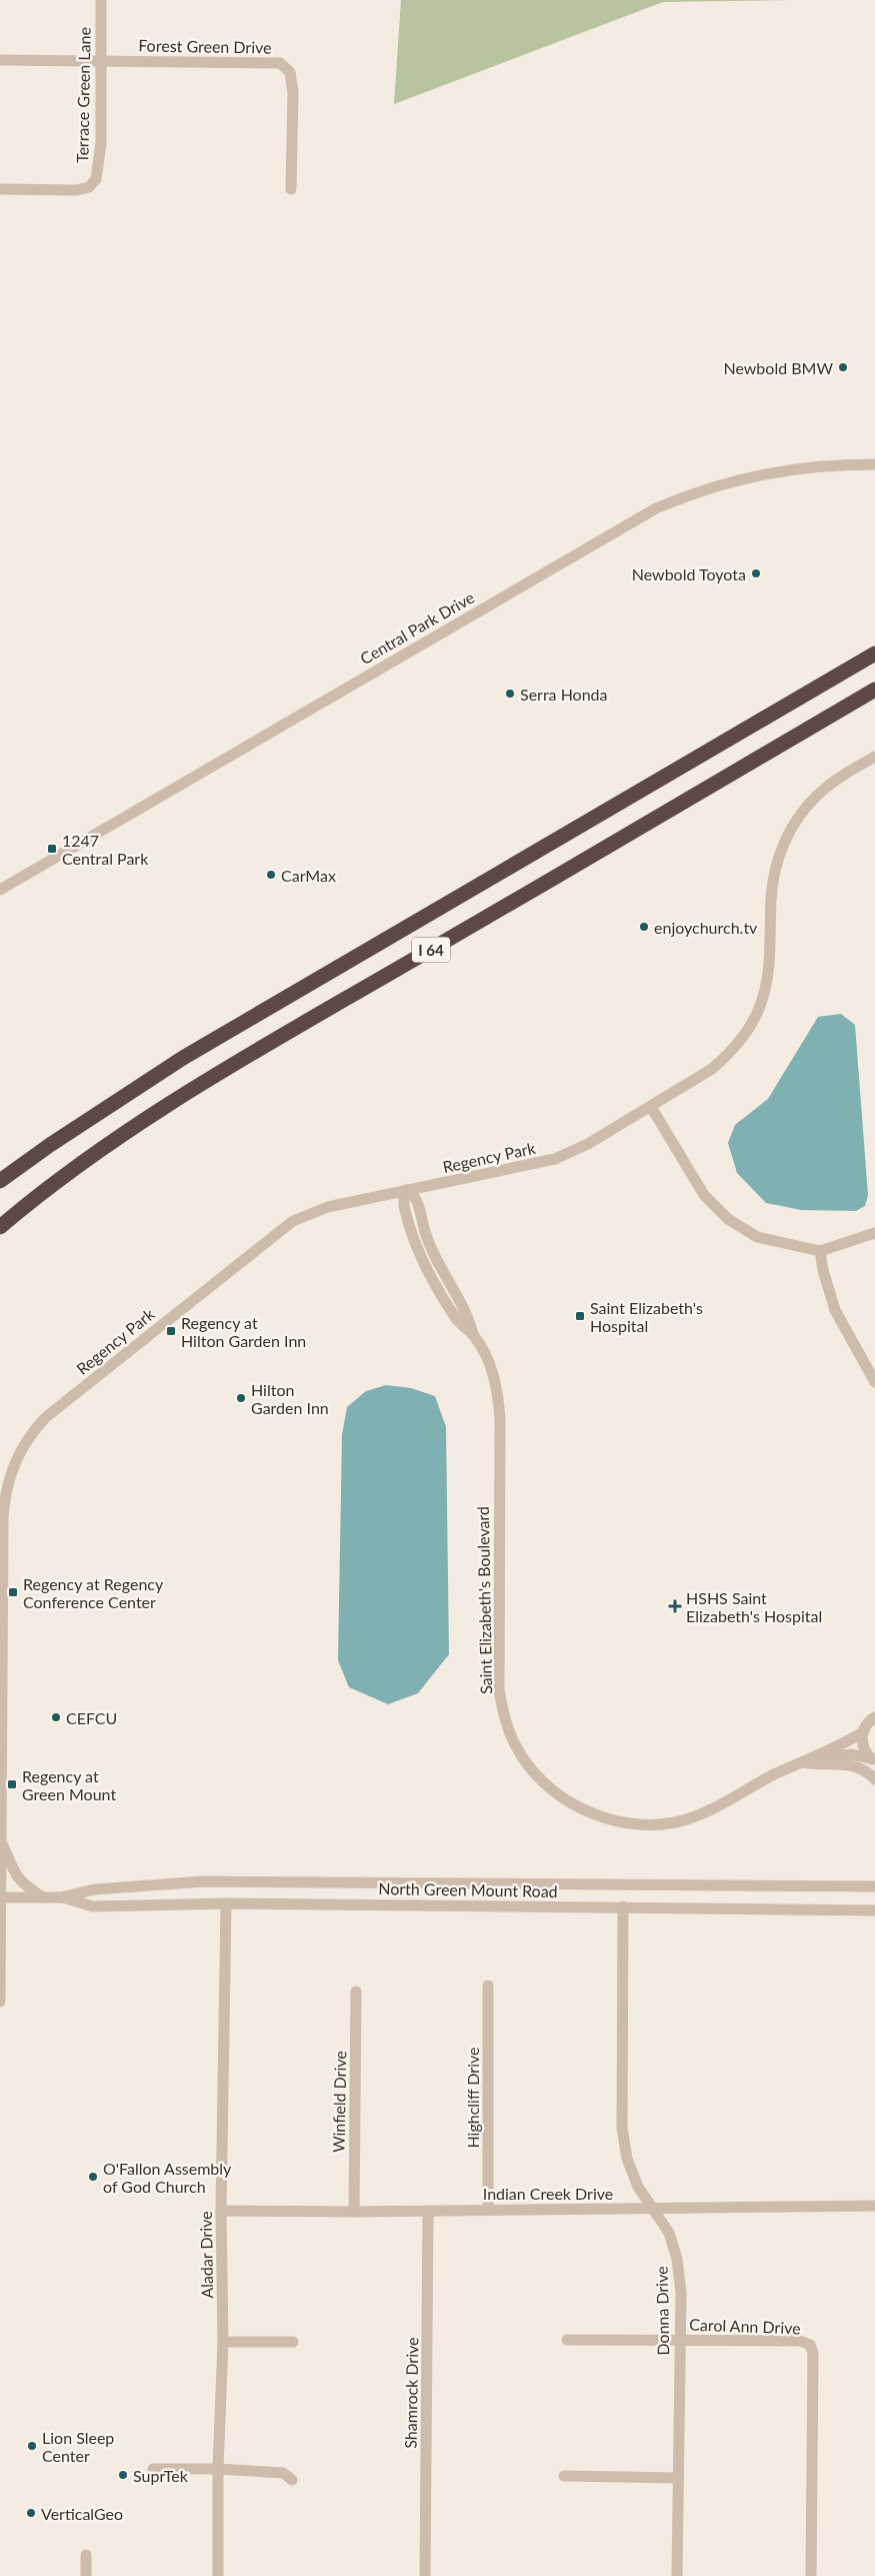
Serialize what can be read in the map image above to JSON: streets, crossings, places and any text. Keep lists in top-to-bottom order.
{
  "streets": {
    "highway": ["I 64"],
    "street": [
      "Forest Green Drive",
      "Terrace Green Lane",
      "Central Park Drive",
      "Regency Park",
      "Saint Elizabeth's Boulevard",
      "North Green Mount Road",
      "Highcliff Drive",
      "Winfield Drive",
      "Indian Creek Drive",
      "Aladar Drive",
      "Donna Drive",
      "Carol Ann Drive",
      "Shamrock Drive"
    ]
  },
  "crossings": [
    ["Forest Green Drive", "Terrace Green Lane"],
    ["Regency Park", "Saint Elizabeth's Boulevard"],
    ["Regency Park", "North Green Mount Road"],
    ["North Green Mount Road", "Aladar Drive"],
    ["North Green Mount Road", "Donna Drive"],
    ["Highcliff Drive", "Indian Creek Drive"],
    ["Winfield Drive", "Indian Creek Drive"],
    ["Indian Creek Drive", "Aladar Drive"],
    ["Indian Creek Drive", "Donna Drive"],
    ["Indian Creek Drive", "Shamrock Drive"],
    ["Donna Drive", "Carol Ann Drive"]
  ],
  "places": {
    "other": [
      "Newbold BMW",
      "Newbold Toyota",
      "Serra Honda",
      "CarMax",
      "enjoychurch.tv",
      "Hilton Garden Inn",
      "CEFCU",
      "O'Fallon Assembly of God Church",
      "Lion Sleep Center",
      "SuprTek",
      "VerticalGeo"
    ],
    "transit": [
      "1247 Central Park",
      "Saint Elizabeth's Hospital",
      "Regency at Hilton Garden Inn",
      "Regency at Regency Conference Center",
      "Regency at Green Mount"
    ],
    "health": ["HSHS Saint Elizabeth's Hospital"]
  }
}
